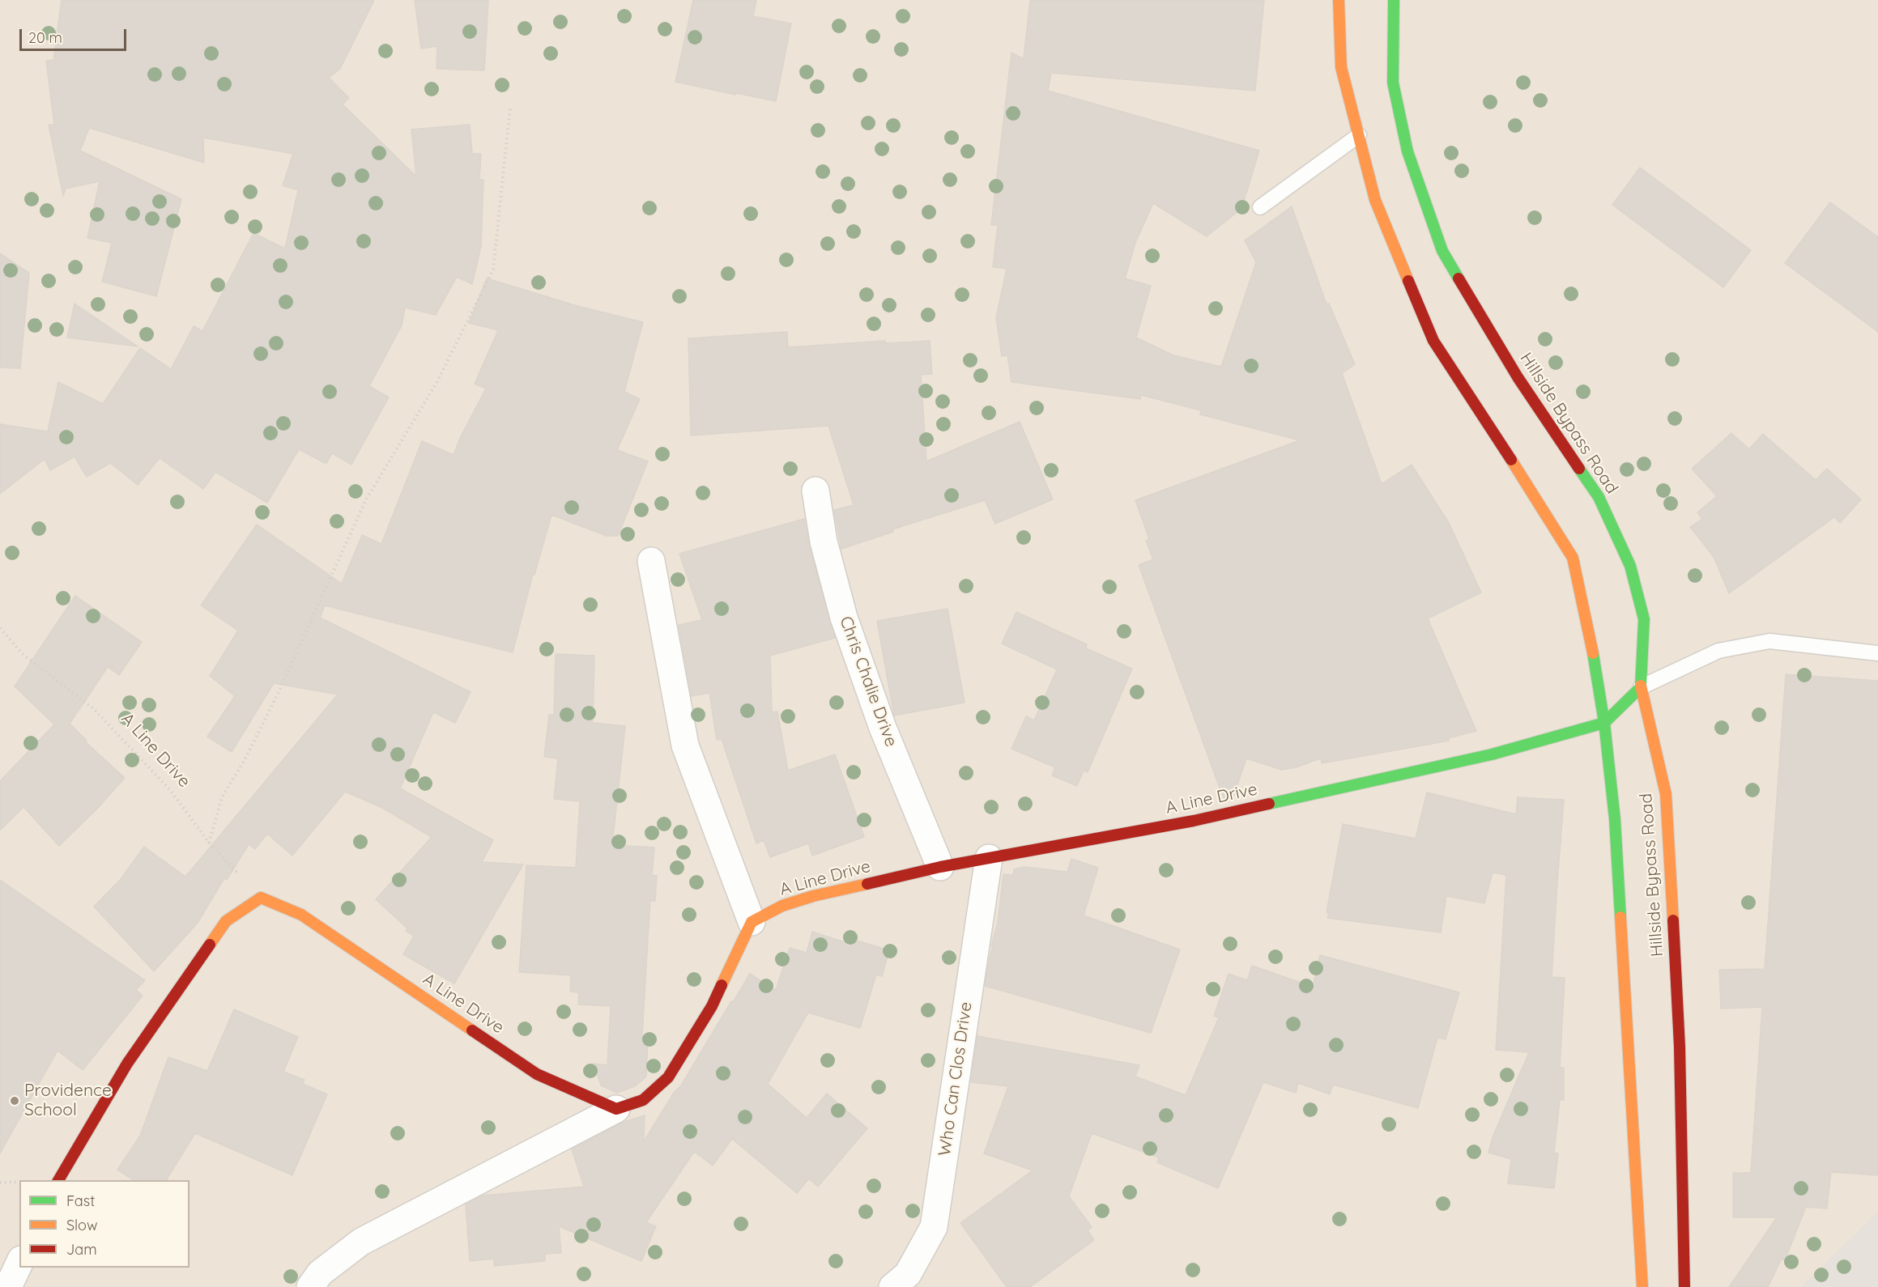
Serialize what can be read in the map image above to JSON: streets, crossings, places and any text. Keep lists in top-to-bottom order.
{
  "streets": {
    "main road": ["Hillside Bypass Road", "A Line Drive"],
    "street": ["Chris Chalie Drive", "Who Can Clos Drive"]
  },
  "crossings": [
    ["Hillside Bypass Road", "A Line Drive"],
    ["Chris Chalie Drive", "A Line Drive"],
    ["A Line Drive", "Who Can Clos Drive"]
  ],
  "places": ["Providence School"],
  "legend": ["Fast", "Slow", "Jam"],
  "scale_bar": "20 m"
}
